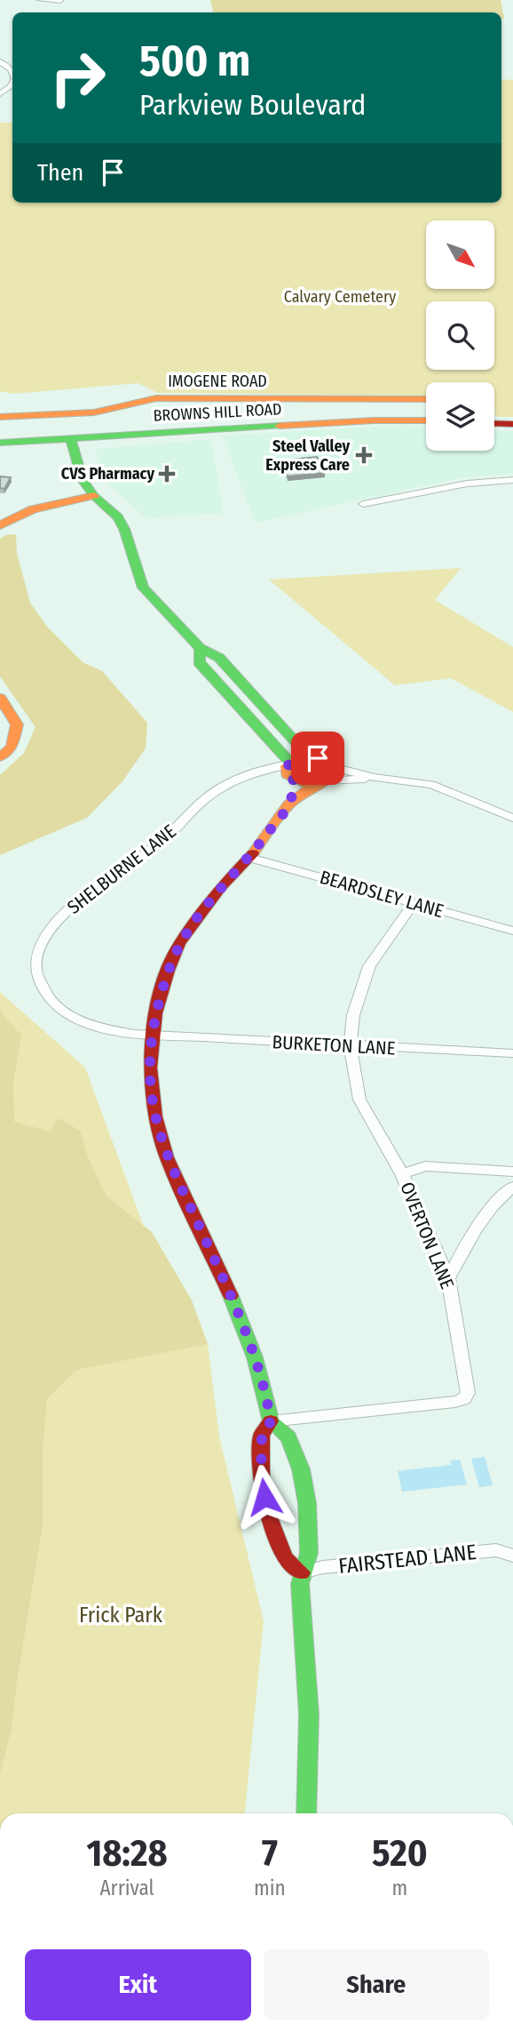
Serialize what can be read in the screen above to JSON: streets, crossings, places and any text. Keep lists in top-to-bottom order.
{
  "streets": {
    "street": [
      "IMOGENE ROAD",
      "BROWNS HILL ROAD",
      "SHELBURNE LANE",
      "BEARDSLEY LANE",
      "BURKETON LANE",
      "OVERTON LANE",
      "FAIRSTEAD LANE"
    ]
  },
  "crossings": [
    ["SHELBURNE LANE", "BURKETON LANE"],
    ["BEARDSLEY LANE", "OVERTON LANE"],
    ["BURKETON LANE", "OVERTON LANE"]
  ],
  "parks": ["Calvary Cemetery", "Frick Park"],
  "places": {
    "health": ["Steel Valley Express Care", "CVS Pharmacy"]
  },
  "north": "bottom right",
  "page": {
    "turn": ["500 m", "Parkview Boulevard"],
    "then": "Then",
    "eta": [
      "18:28",
      "Arrival",
      "7",
      "min",
      "520",
      "m"
    ],
    "buttons": ["Exit", "Share"]
  }
}
